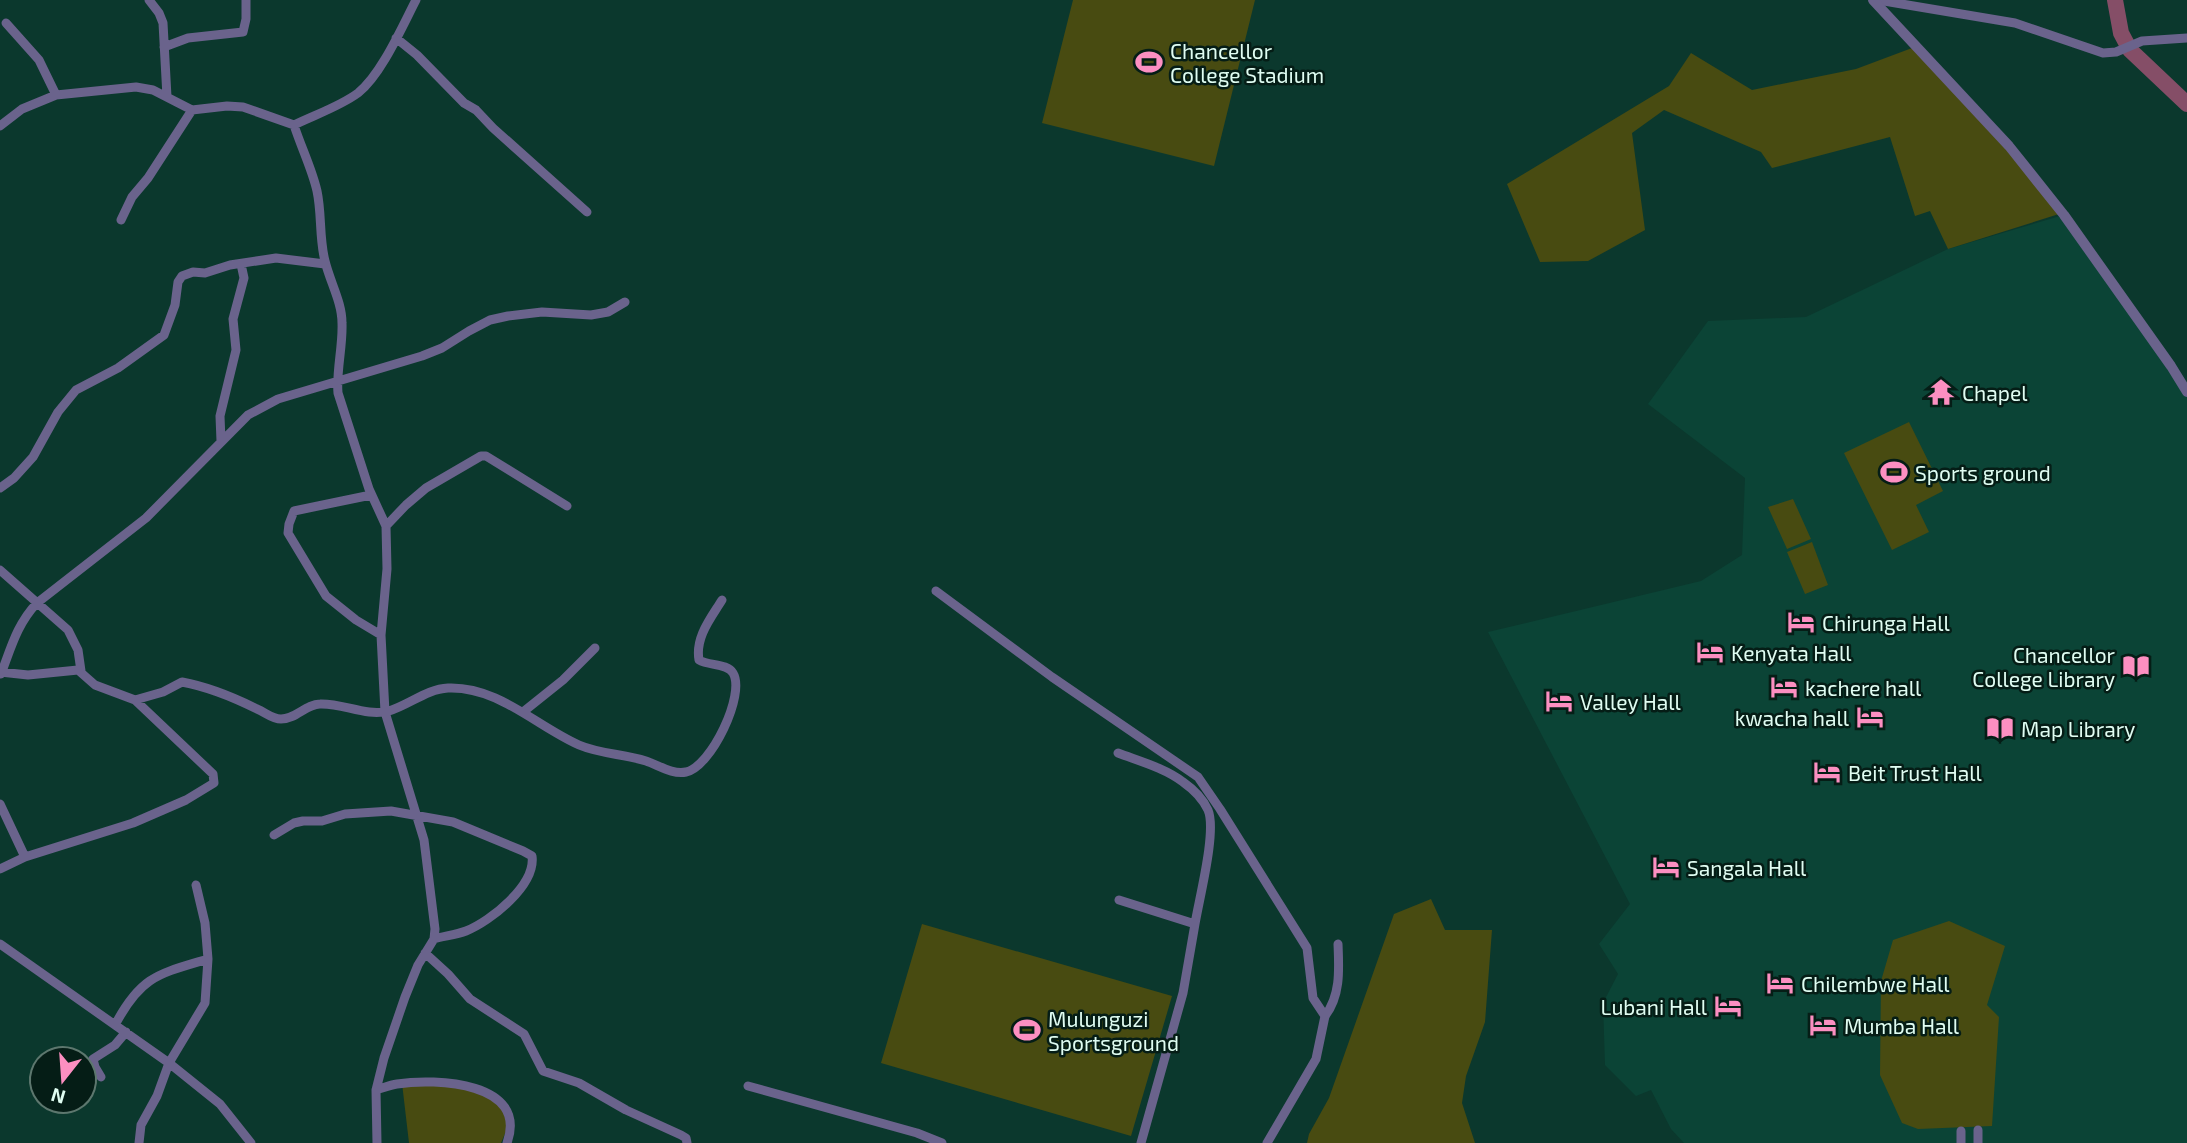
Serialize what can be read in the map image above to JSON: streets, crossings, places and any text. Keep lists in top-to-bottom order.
{
  "places": {
    "sports": ["Chancellor College Stadium", "Sports ground", "Mulunguzi Sportsground"],
    "temple": ["Chapel"],
    "hotel": [
      "Chirunga Hall",
      "Kenyata Hall",
      "kachere hall",
      "Valley Hall",
      "kwacha hall",
      "Beit Trust Hall",
      "Sangala Hall",
      "Chilembwe Hall",
      "Lubani Hall",
      "Mumba Hall"
    ],
    "library": ["Chancellor College Library", "Map Library"]
  },
  "north": "bottom"
}
